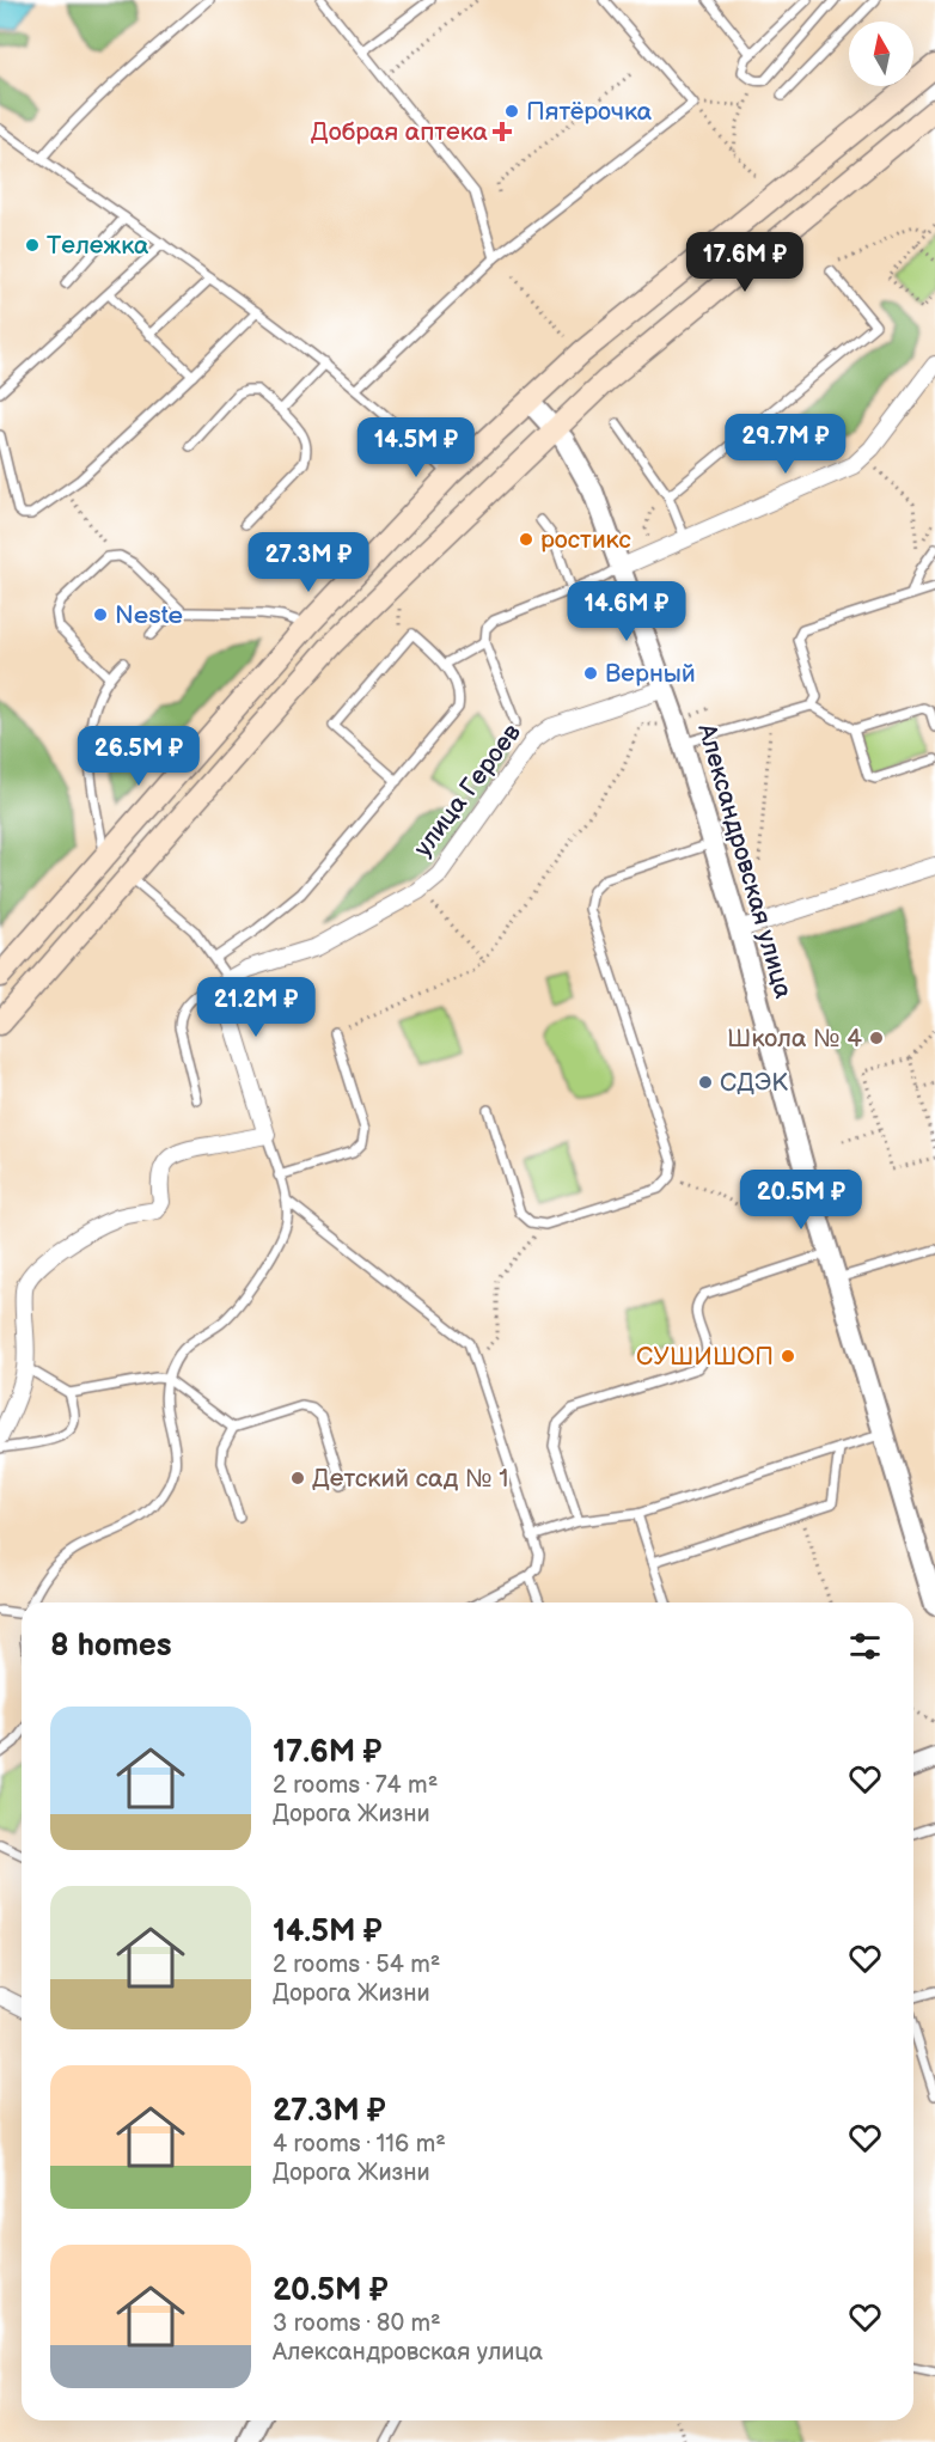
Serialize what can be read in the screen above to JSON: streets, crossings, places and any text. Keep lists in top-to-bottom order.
{
  "streets": {
    "street": ["улица Героев", "Александровская улица"]
  },
  "crossings": [
    ["улица Героев", "Александровская улица"]
  ],
  "places": {
    "other": [
      "Пятёрочка",
      "Тележка",
      "ростикс",
      "Neste",
      "Верный",
      "Школа № 4",
      "СДЭК",
      "СУШИШОП",
      "Детский сад № 1"
    ],
    "health": ["Добрая аптека"]
  },
  "north": "top",
  "page": {
    "price": [
      "17.6M ₽",
      "29.7M ₽",
      "14.5M ₽",
      "27.3M ₽",
      "14.6M ₽",
      "26.5M ₽",
      "21.2M ₽",
      "20.5M ₽"
    ],
    "heading": "8 homes",
    "list": [
      {
        "name": "17.6M ₽",
        "note": "2 rooms · 74 m² · Дорога Жизни"
      },
      {
        "name": "14.5M ₽",
        "note": "2 rooms · 54 m² · Дорога Жизни"
      },
      {
        "name": "27.3M ₽",
        "note": "4 rooms · 116 m² · Дорога Жизни"
      },
      {
        "name": "20.5M ₽",
        "note": "3 rooms · 80 m² · Александровская улица"
      }
    ]
  }
}
